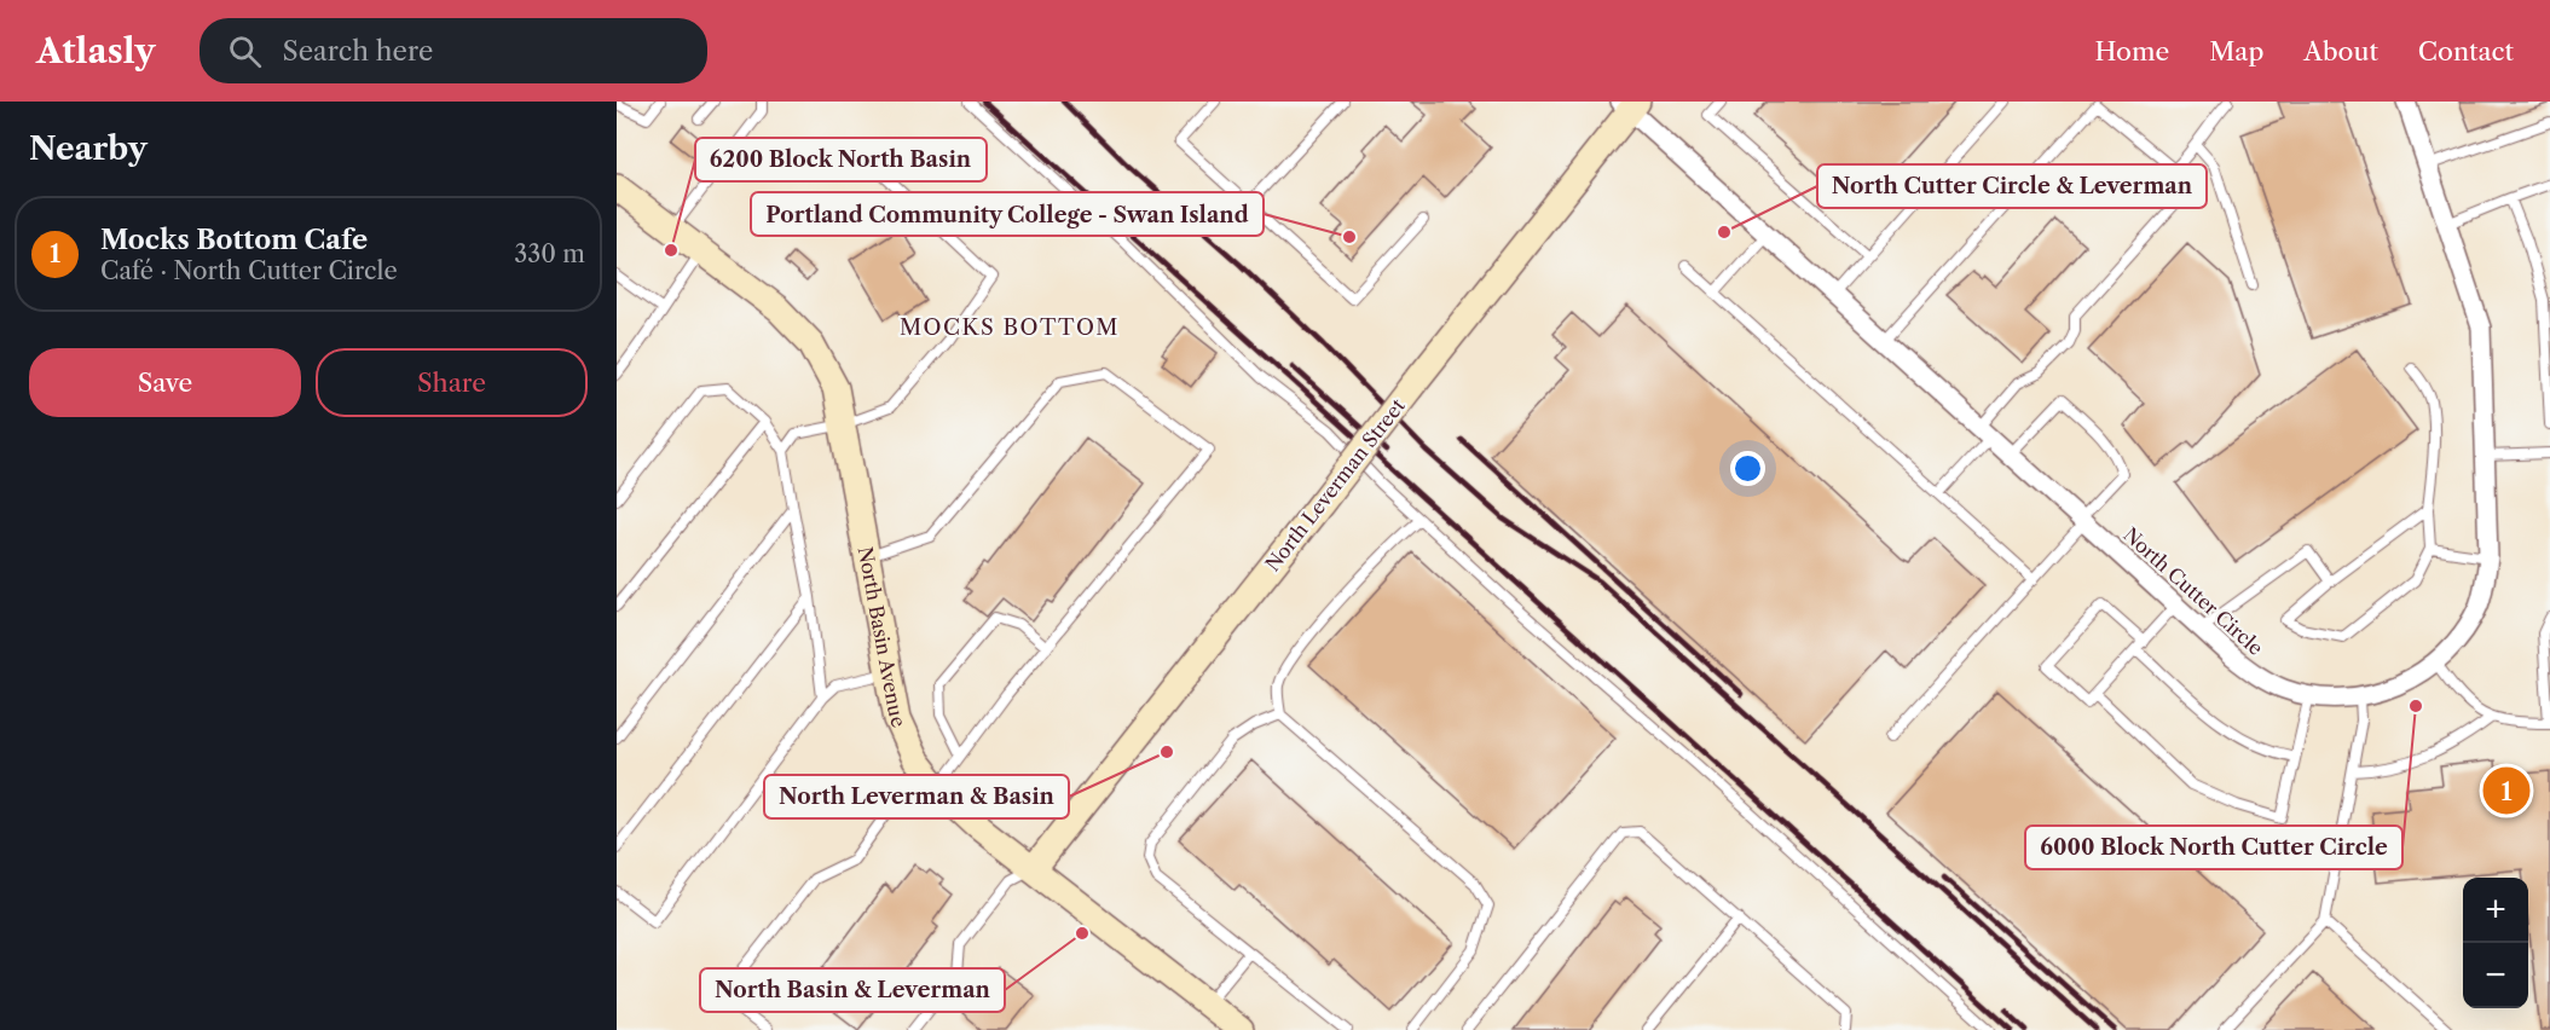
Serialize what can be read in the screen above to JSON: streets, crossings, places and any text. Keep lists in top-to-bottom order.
{
  "streets": {
    "street": ["North Leverman Street", "North Cutter Circle", "North Basin Avenue"]
  },
  "crossings": [
    ["North Leverman Street", "North Cutter Circle"],
    ["North Leverman Street", "North Basin Avenue"]
  ],
  "districts": ["MOCKS BOTTOM"],
  "places": [
    "North Cutter Circle & Leverman",
    "Portland Community College - Swan Island",
    "6200 Block North Basin",
    "6000 Block North Cutter Circle",
    "North Leverman & Basin",
    "North Basin & Leverman"
  ],
  "page": {
    "header": "Atlasly",
    "search": "Search here",
    "nav": [
      "Home",
      "Map",
      "About",
      "Contact"
    ],
    "heading": "Nearby",
    "list": [
      {
        "mark": "1",
        "name": "Mocks Bottom Cafe",
        "note": "Café · North Cutter Circle",
        "value": "330 m"
      }
    ],
    "buttons": ["Save", "Share"],
    "pins": "1",
    "map_buttons": ["+", "−"]
  }
}
